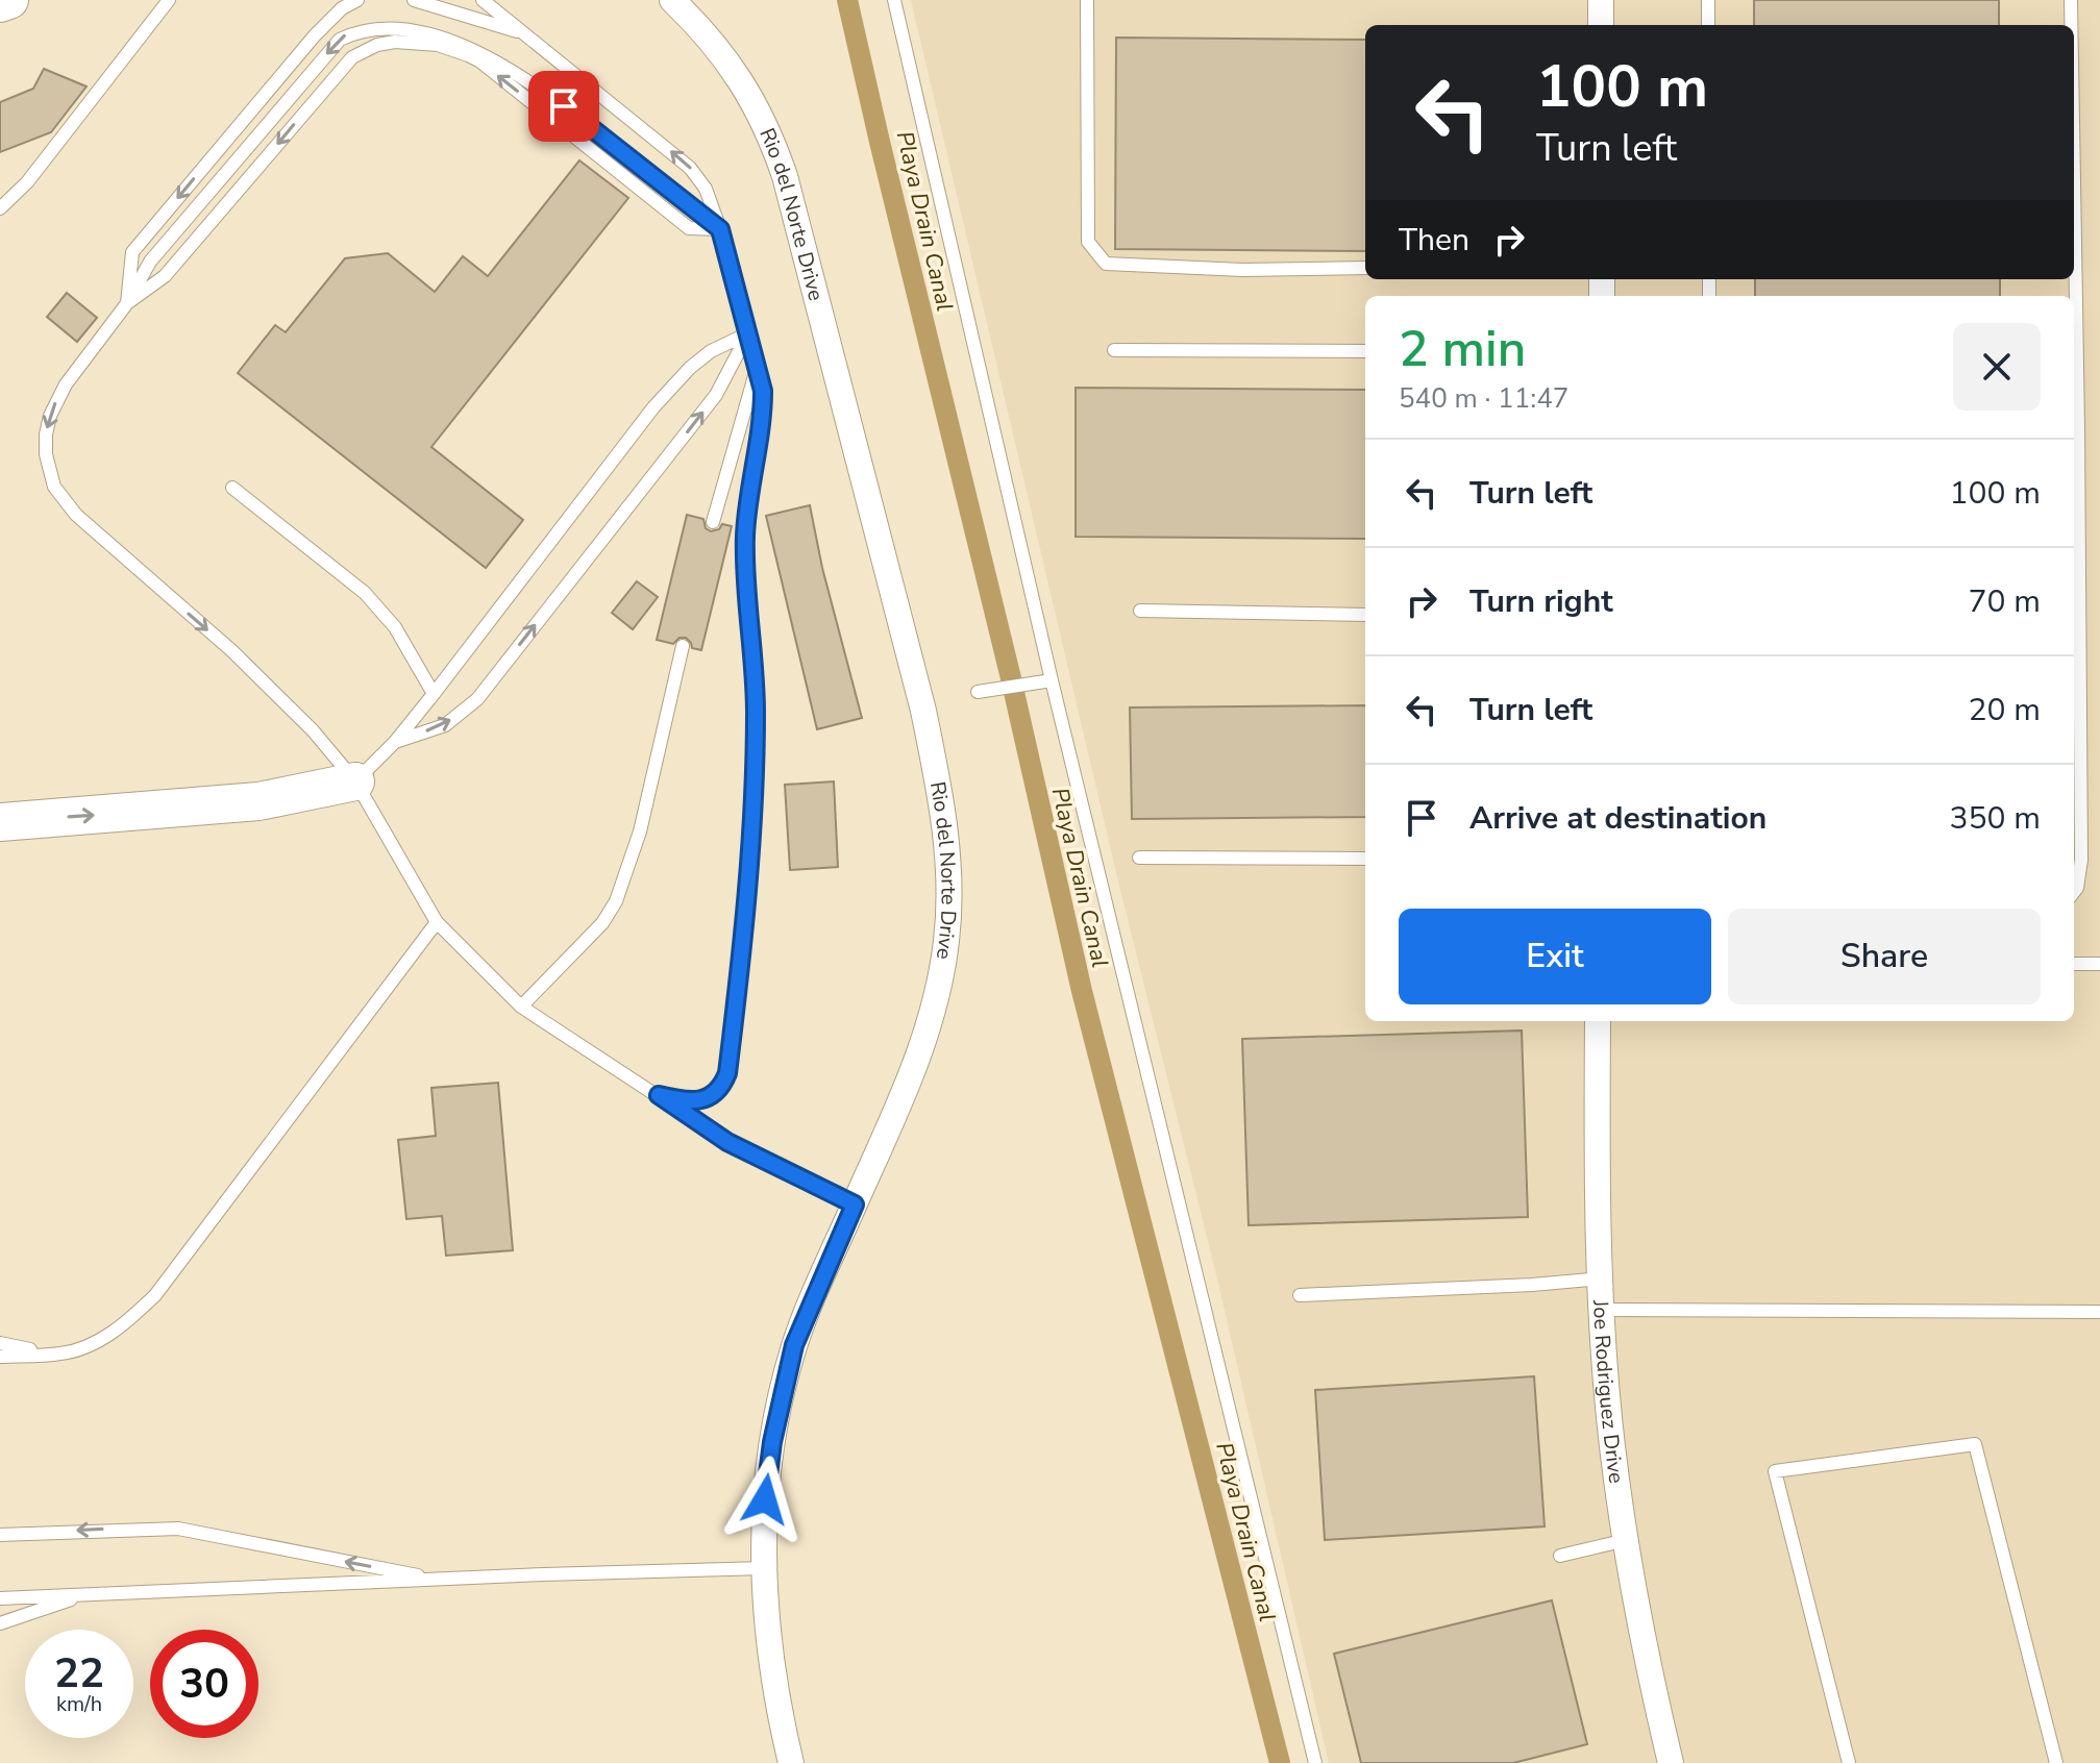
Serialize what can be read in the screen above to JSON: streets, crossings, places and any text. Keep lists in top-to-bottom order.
{
  "streets": {
    "street": ["Rio del Norte Drive", "Joe Rodriguez Drive"]
  },
  "water": ["Playa Drain Canal"],
  "page": {
    "turn": ["100 m", "Turn left"],
    "then": "Then",
    "heading": ["2 min", "540 m · 11:47"],
    "list": [
      {
        "name": "Turn left",
        "value": "100 m"
      },
      {
        "name": "Turn right",
        "value": "70 m"
      },
      {
        "name": "Turn left",
        "value": "20 m"
      },
      {
        "name": "Arrive at destination",
        "value": "350 m"
      }
    ],
    "buttons": ["Exit", "Share"],
    "speed": "22 km/h",
    "limit": "30"
  }
}
